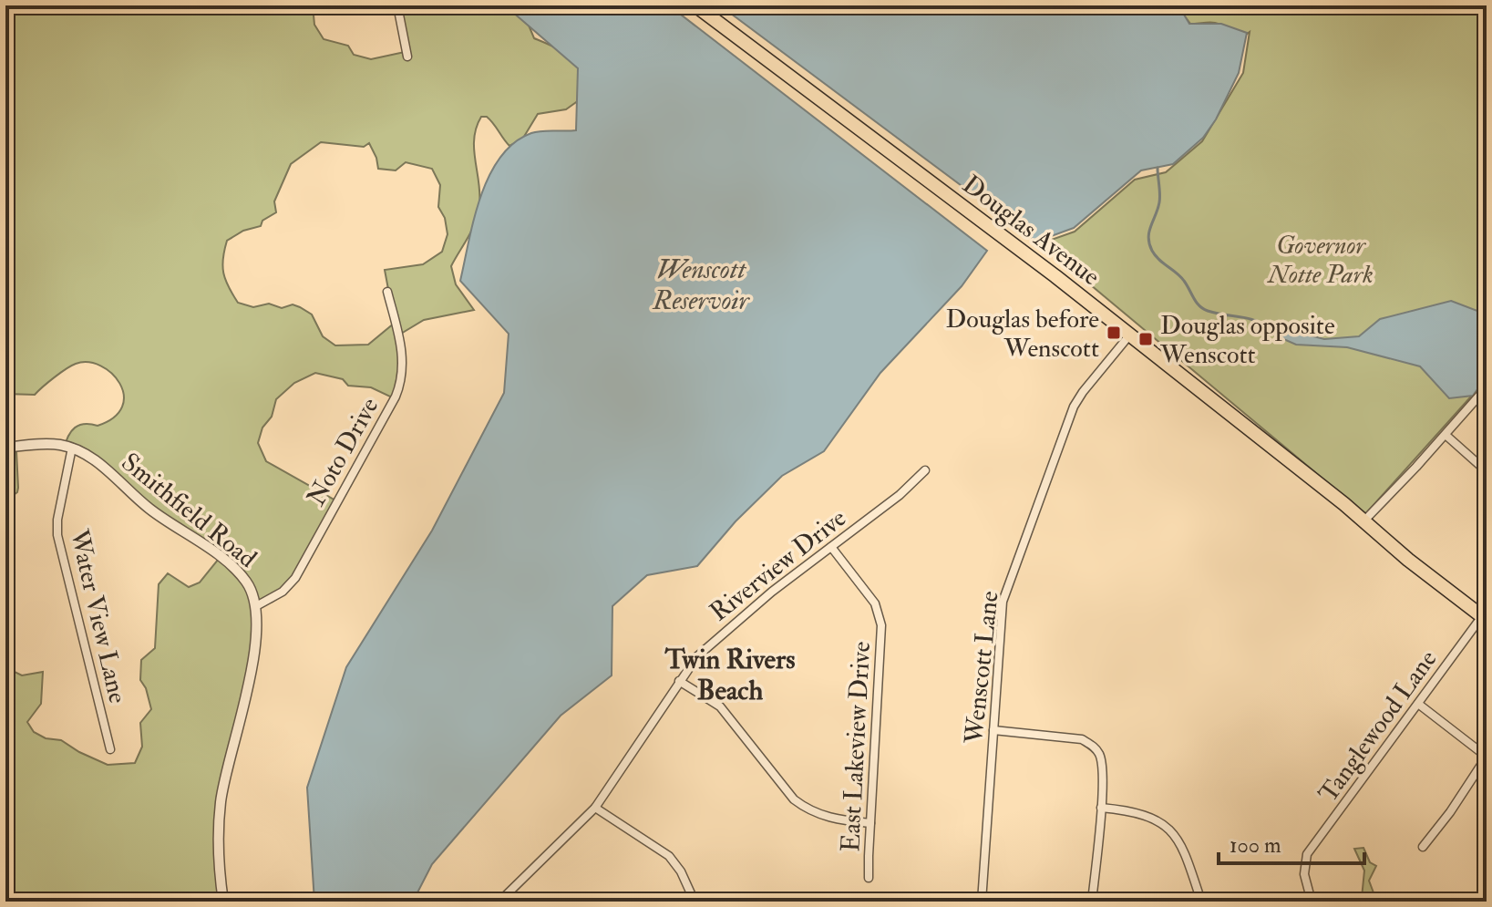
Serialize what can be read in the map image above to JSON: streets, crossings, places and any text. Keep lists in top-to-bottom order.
{
  "streets": {
    "main road": ["Douglas Avenue"],
    "street": [
      "Noto Drive",
      "Smithfield Road",
      "Riverview Drive",
      "Water View Lane",
      "Wenscott Lane",
      "Tanglewood Lane",
      "East Lakeview Drive"
    ]
  },
  "crossings": [
    ["Douglas Avenue", "Wenscott Lane"],
    ["Douglas Avenue", "Tanglewood Lane"],
    ["Noto Drive", "Smithfield Road"],
    ["Smithfield Road", "Water View Lane"],
    ["Riverview Drive", "East Lakeview Drive"]
  ],
  "districts": ["Twin Rivers Beach"],
  "water": ["Wenscott Reservoir"],
  "parks": ["Governor Notte Park"],
  "places": {
    "transit": ["Douglas before Wenscott", "Douglas opposite Wenscott"]
  },
  "scale_bar": "100 m"
}
